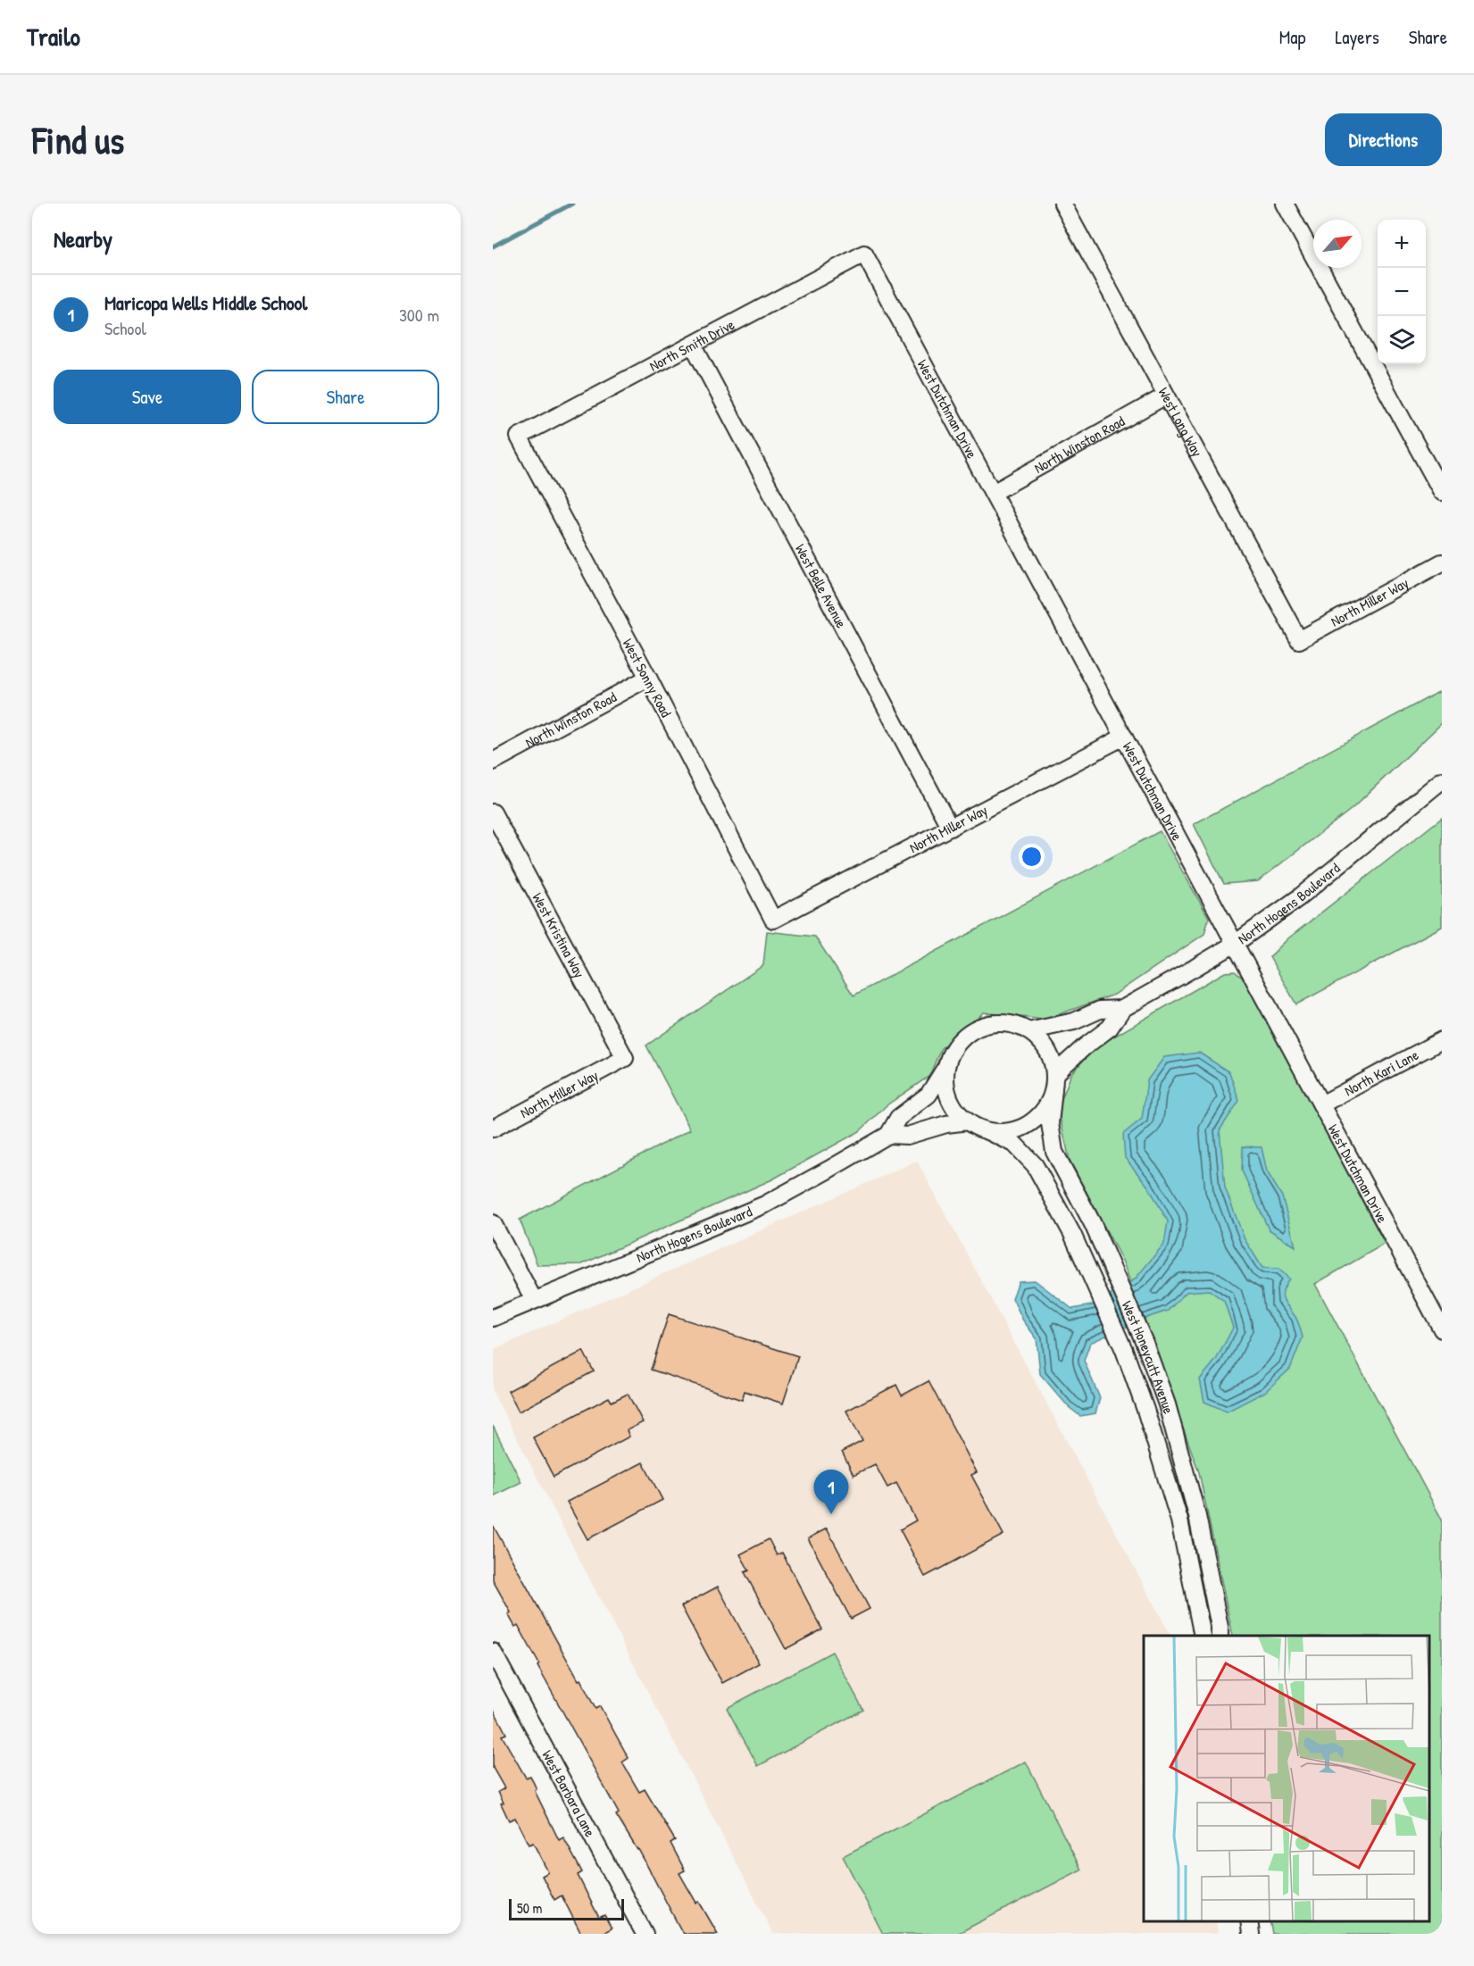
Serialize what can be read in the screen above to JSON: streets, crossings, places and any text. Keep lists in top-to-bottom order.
{
  "streets": {
    "street": [
      "North Smith Drive",
      "West Dutchman Drive",
      "West Long Way",
      "North Winston Road",
      "West Belle Avenue",
      "North Miller Way",
      "West Sonny Road",
      "North Hogens Boulevard",
      "West Kristina Way",
      "North Kari Lane",
      "West Honeycutt Avenue",
      "West Barbara Lane"
    ]
  },
  "crossings": [
    ["North Smith Drive", "West Dutchman Drive"],
    ["North Smith Drive", "West Belle Avenue"],
    ["North Smith Drive", "West Sonny Road"],
    ["West Dutchman Drive", "North Winston Road"],
    ["West Dutchman Drive", "North Miller Way"],
    ["West Dutchman Drive", "North Hogens Boulevard"],
    ["West Dutchman Drive", "North Kari Lane"],
    ["West Long Way", "North Winston Road"],
    ["West Long Way", "North Miller Way"],
    ["North Winston Road", "West Sonny Road"],
    ["West Belle Avenue", "North Miller Way"],
    ["North Miller Way", "West Sonny Road"],
    ["North Miller Way", "West Kristina Way"],
    ["North Hogens Boulevard", "West Honeycutt Avenue"]
  ],
  "scale_bar": "50 m",
  "north": "top right",
  "page": {
    "header": "Trailo",
    "nav": ["Map", "Layers", "Share"],
    "buttons": [
      "Directions",
      ["Save", "Share"]
    ],
    "title": "Find us",
    "heading": "Nearby",
    "map_buttons": ["+", "−"],
    "list": [
      {
        "mark": "1",
        "name": "Maricopa Wells Middle School",
        "note": "School",
        "value": "300 m"
      }
    ],
    "pins": "1",
    "scale": "50 m"
  }
}
